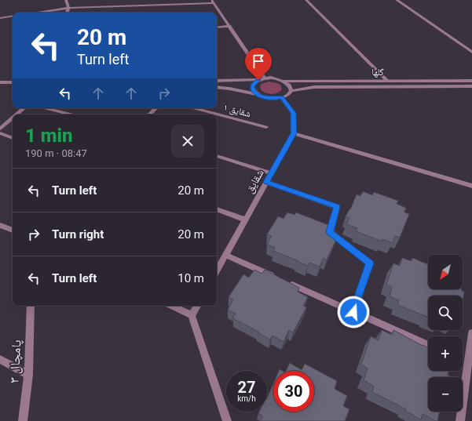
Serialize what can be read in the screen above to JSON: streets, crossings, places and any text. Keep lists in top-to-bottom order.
{
  "streets": {
    "street": [
      "گلها",
      "شقایق ۱",
      "شقایق",
      "پامچال ۳"
    ]
  },
  "north": "bottom left",
  "page": {
    "turn": ["20 m", "Turn left"],
    "heading": ["1 min", "190 m · 08:47"],
    "list": [
      {
        "name": "Turn left",
        "value": "20 m"
      },
      {
        "name": "Turn right",
        "value": "20 m"
      },
      {
        "name": "Turn left",
        "value": "10 m"
      }
    ],
    "map_buttons": ["+", "−"],
    "speed": "27 km/h",
    "limit": "30"
  }
}
